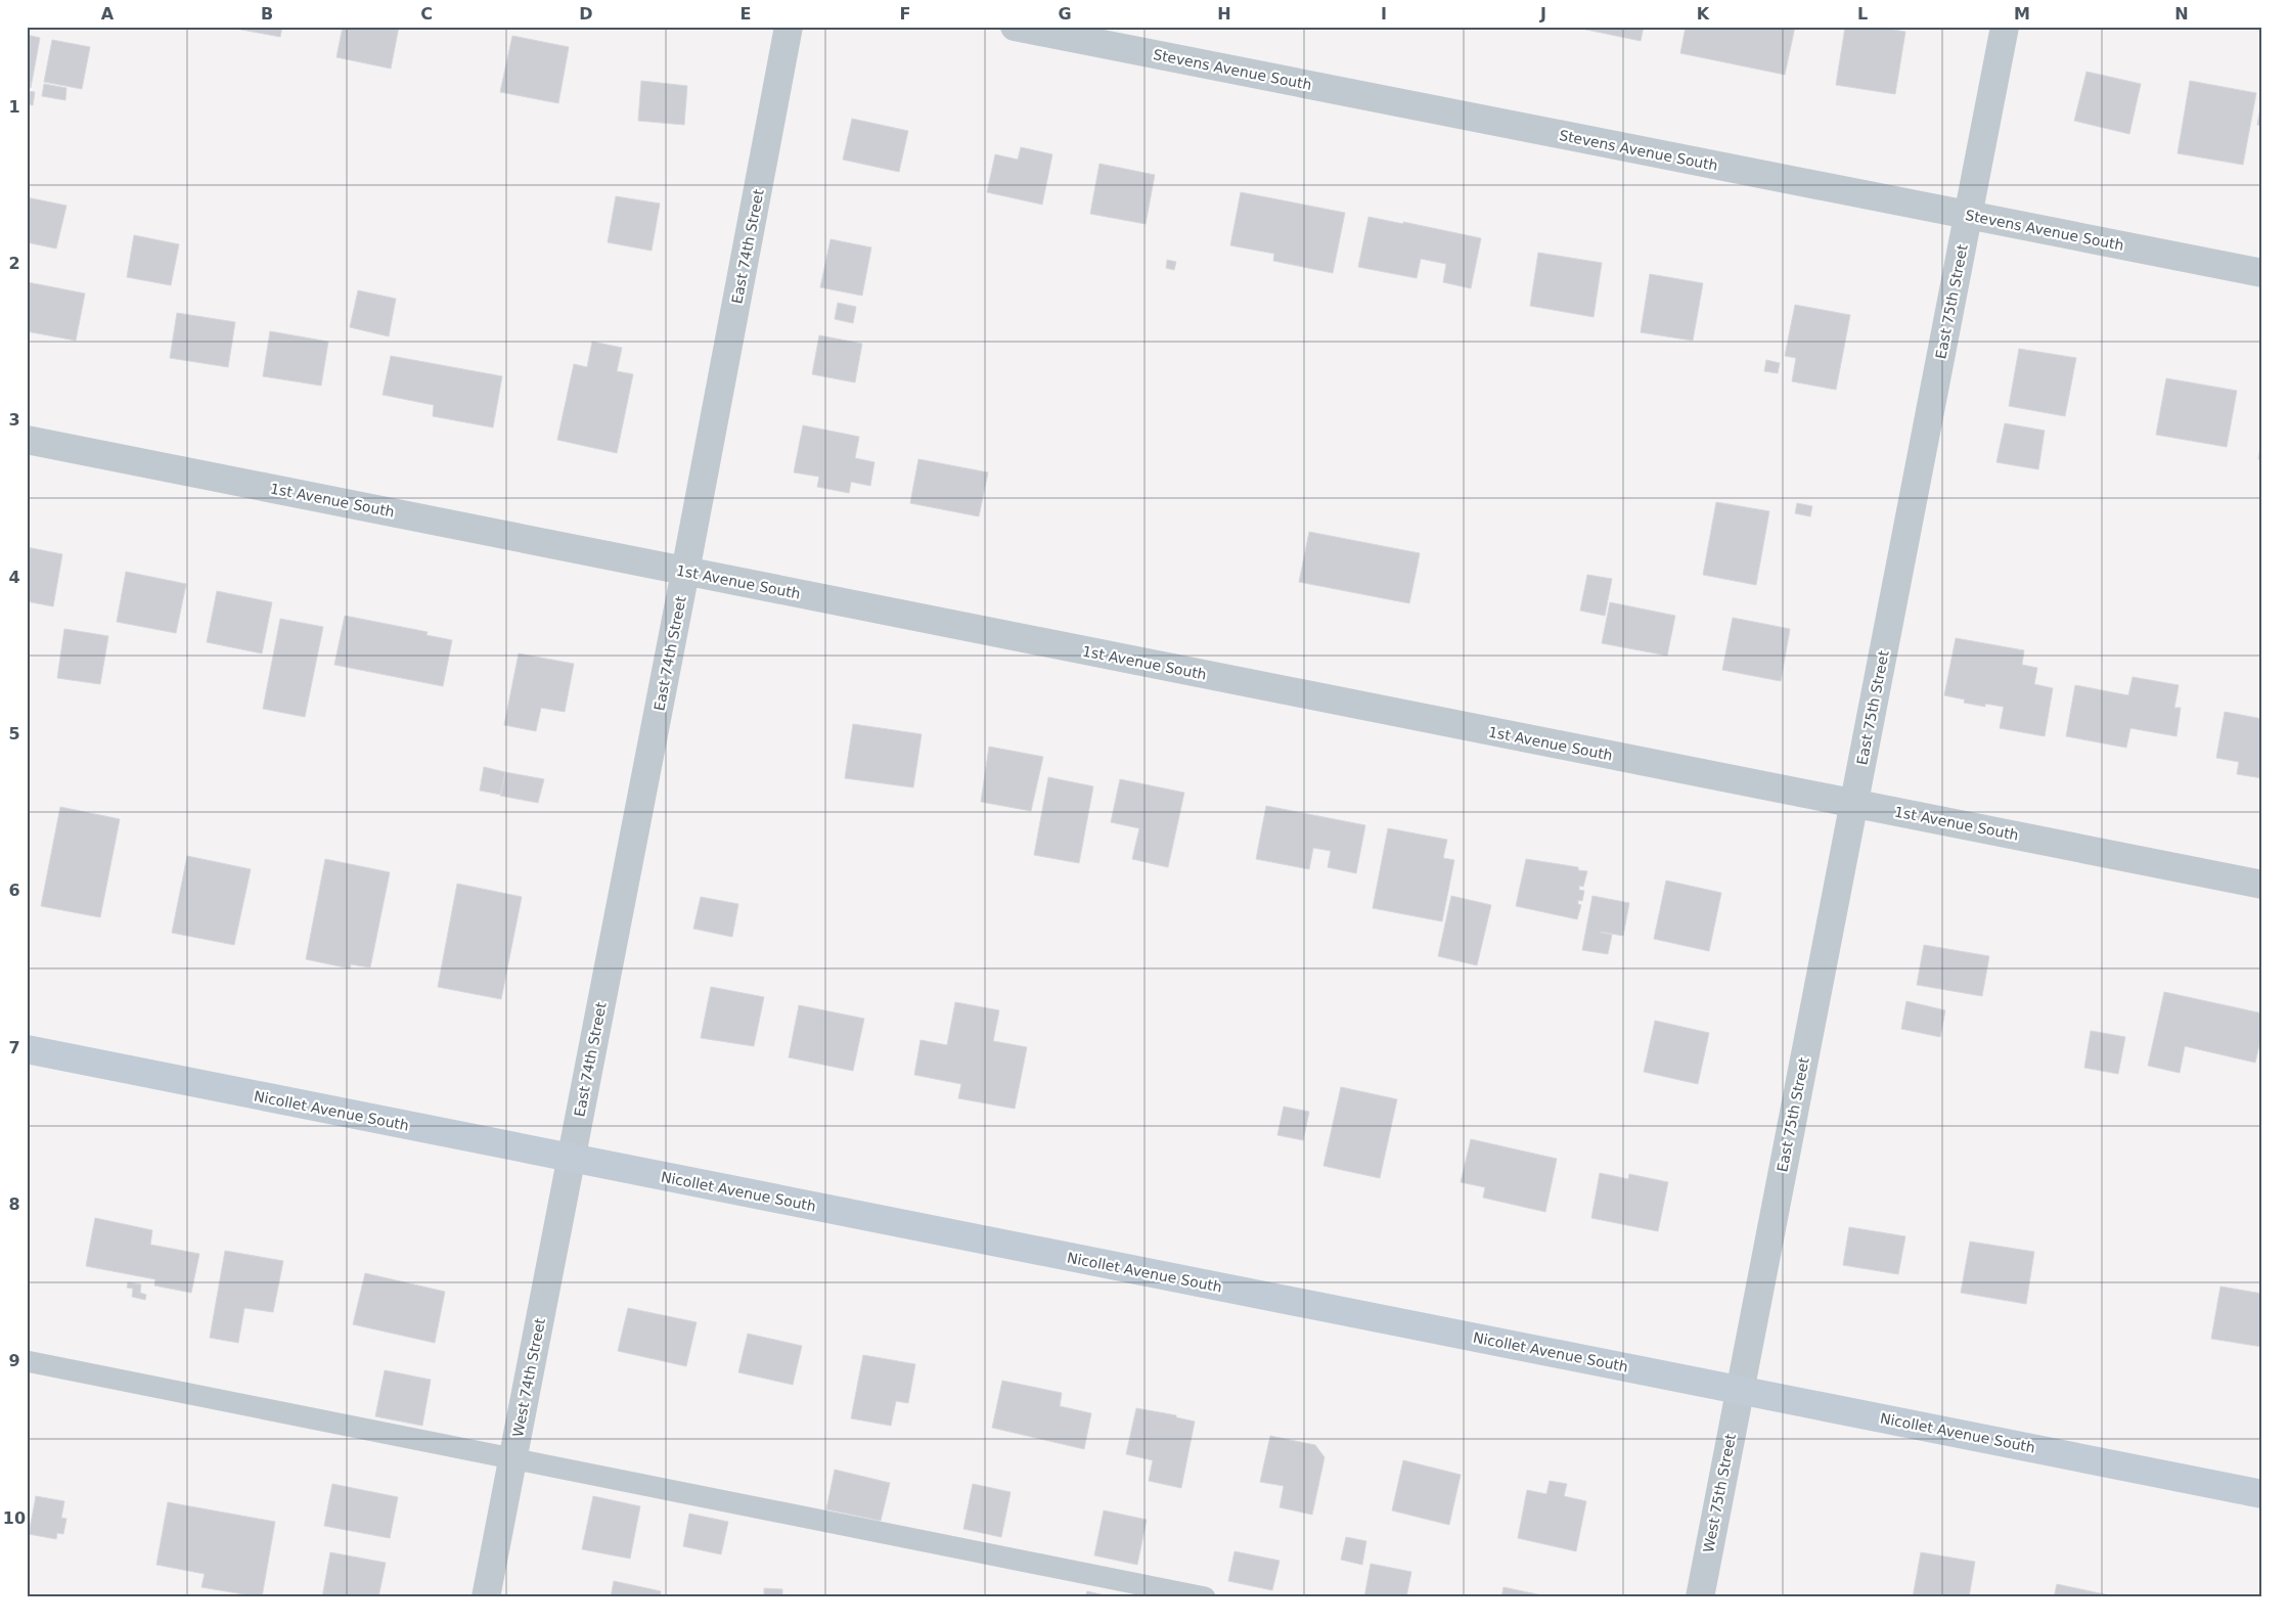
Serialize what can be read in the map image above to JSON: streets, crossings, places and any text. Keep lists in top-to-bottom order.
{
  "streets": {
    "main road": ["Nicollet Avenue South"],
    "street": [
      "Stevens Avenue South",
      "East 74th Street",
      "East 75th Street",
      "1st Avenue South",
      "West 74th Street",
      "West 75th Street"
    ]
  },
  "crossings": [
    ["Stevens Avenue South", "East 75th Street"],
    ["East 74th Street", "1st Avenue South"],
    ["East 74th Street", "Nicollet Avenue South"],
    ["East 74th Street", "West 74th Street"],
    ["East 75th Street", "1st Avenue South"],
    ["East 75th Street", "Nicollet Avenue South"],
    ["East 75th Street", "West 75th Street"],
    ["Nicollet Avenue South", "West 74th Street"],
    ["Nicollet Avenue South", "West 75th Street"]
  ],
  "grid": {
    "columns": [
      "A",
      "B",
      "C",
      "D",
      "E",
      "F",
      "G",
      "H",
      "I",
      "J",
      "K",
      "L",
      "M",
      "N"
    ],
    "rows": [
      "1",
      "2",
      "3",
      "4",
      "5",
      "6",
      "7",
      "8",
      "9",
      "10"
    ]
  }
}
